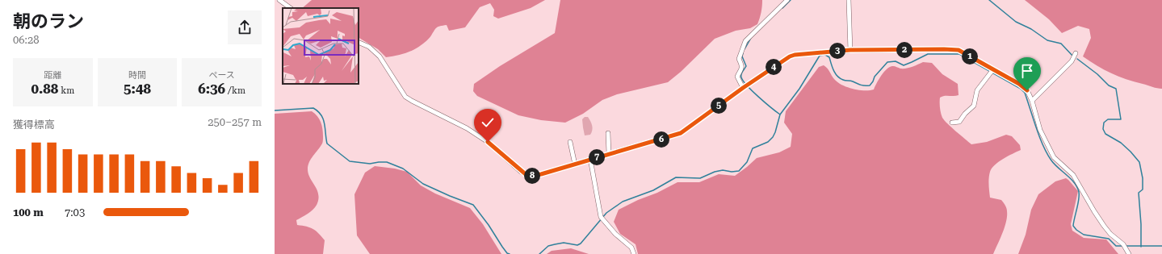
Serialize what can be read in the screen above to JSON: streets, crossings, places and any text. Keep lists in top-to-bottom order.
{
  "page": {
    "heading": ["朝のラン", "06:28"],
    "pins": [
      "2",
      "3",
      "1",
      "4",
      "5",
      "6",
      "7",
      "8"
    ],
    "stats": [
      ["距離", "0.88 km"],
      ["時間", "5:48"],
      ["ペース", "6:36 /km"]
    ],
    "chart": ["獲得標高", "250–257 m"],
    "list": [
      {
        "name": "100 m",
        "note": "7:03"
      }
    ]
  }
}
